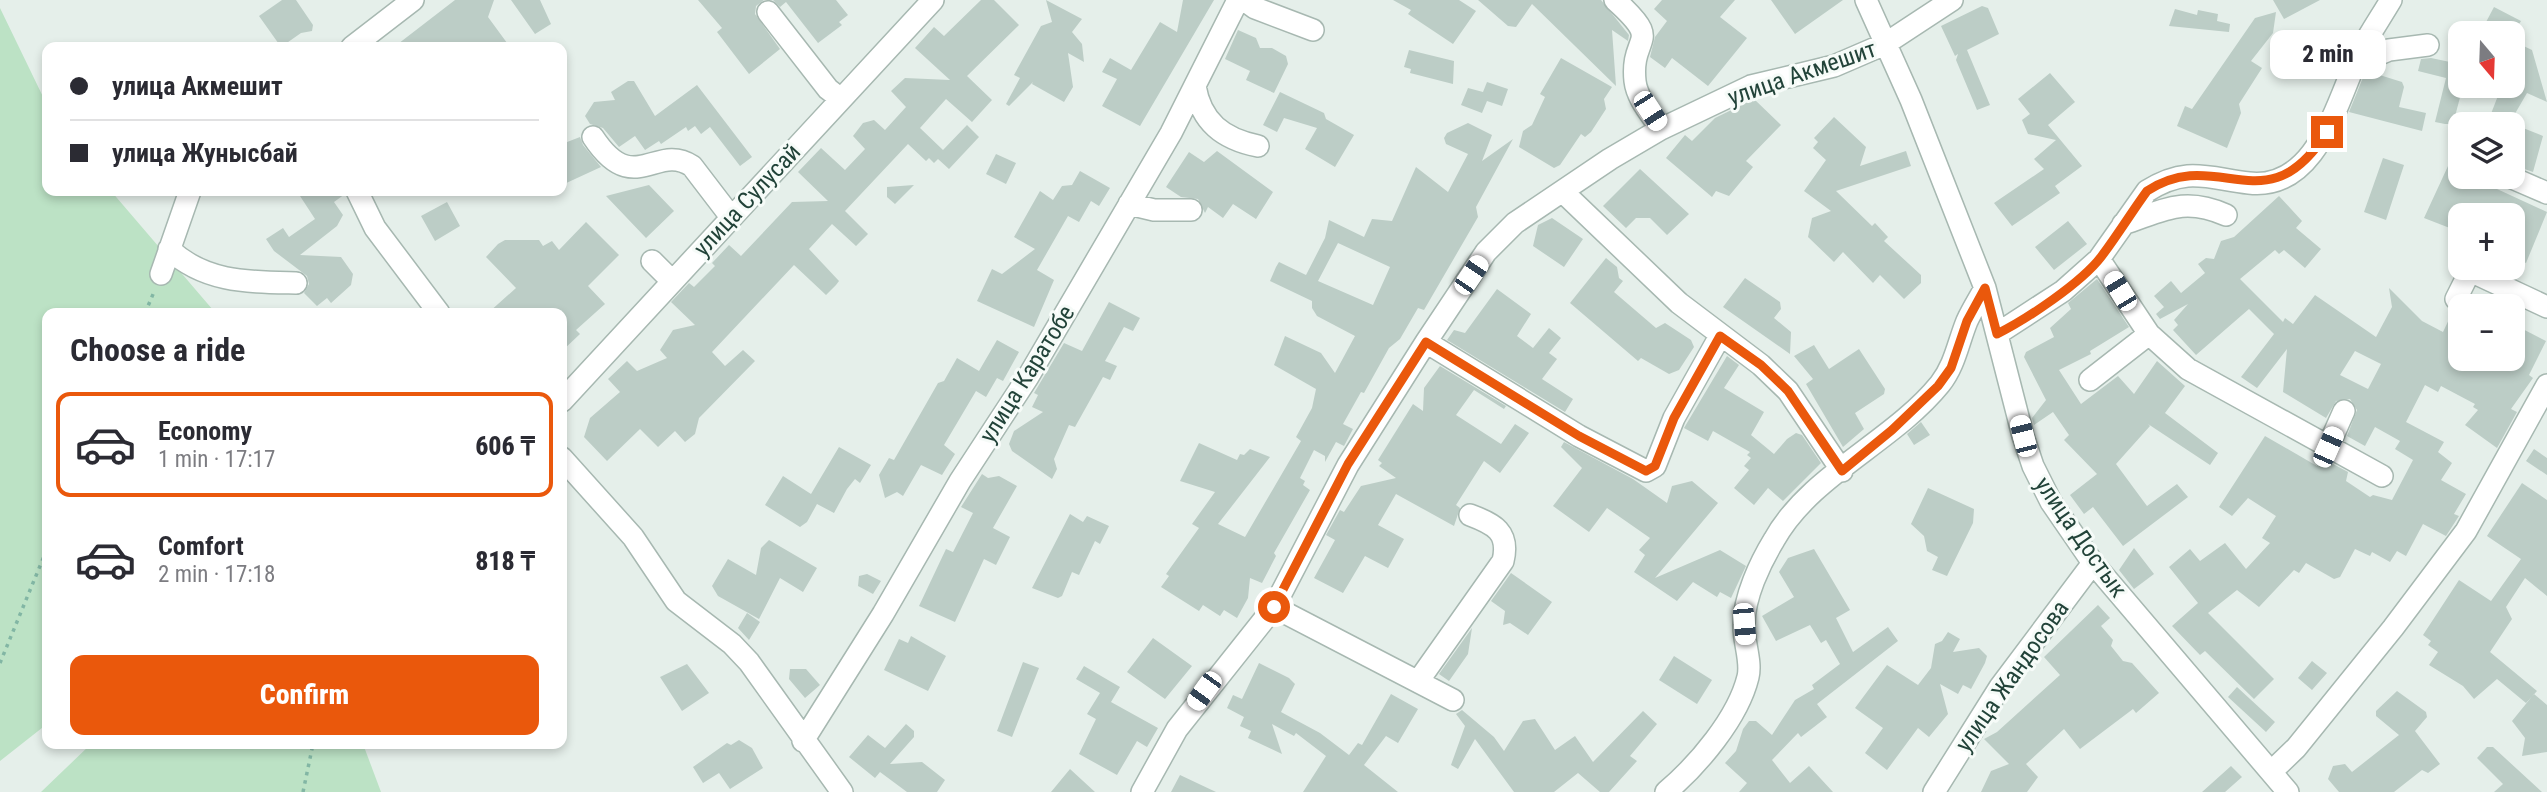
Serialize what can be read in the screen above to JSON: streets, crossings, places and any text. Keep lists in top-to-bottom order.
{
  "streets": {
    "street": [
      "улица Акмешит",
      "улица Сулусай",
      "улица Каратобе",
      "улица Достык",
      "улица Жандосова"
    ]
  },
  "crossings": [
    ["улица Акмешит", "улица Достык"],
    ["улица Достык", "улица Жандосова"]
  ],
  "north": "bottom",
  "page": {
    "map_buttons": ["+", "−"],
    "bubble": "2 min",
    "banner": ["улица Акмешит", "улица Жунысбай"],
    "heading": "Choose a ride",
    "list": [
      {
        "name": "Economy",
        "note": "1 min · 17:17",
        "value": "606 ₸"
      },
      {
        "name": "Comfort",
        "note": "2 min · 17:18",
        "value": "818 ₸"
      }
    ],
    "buttons": "Confirm"
  }
}
